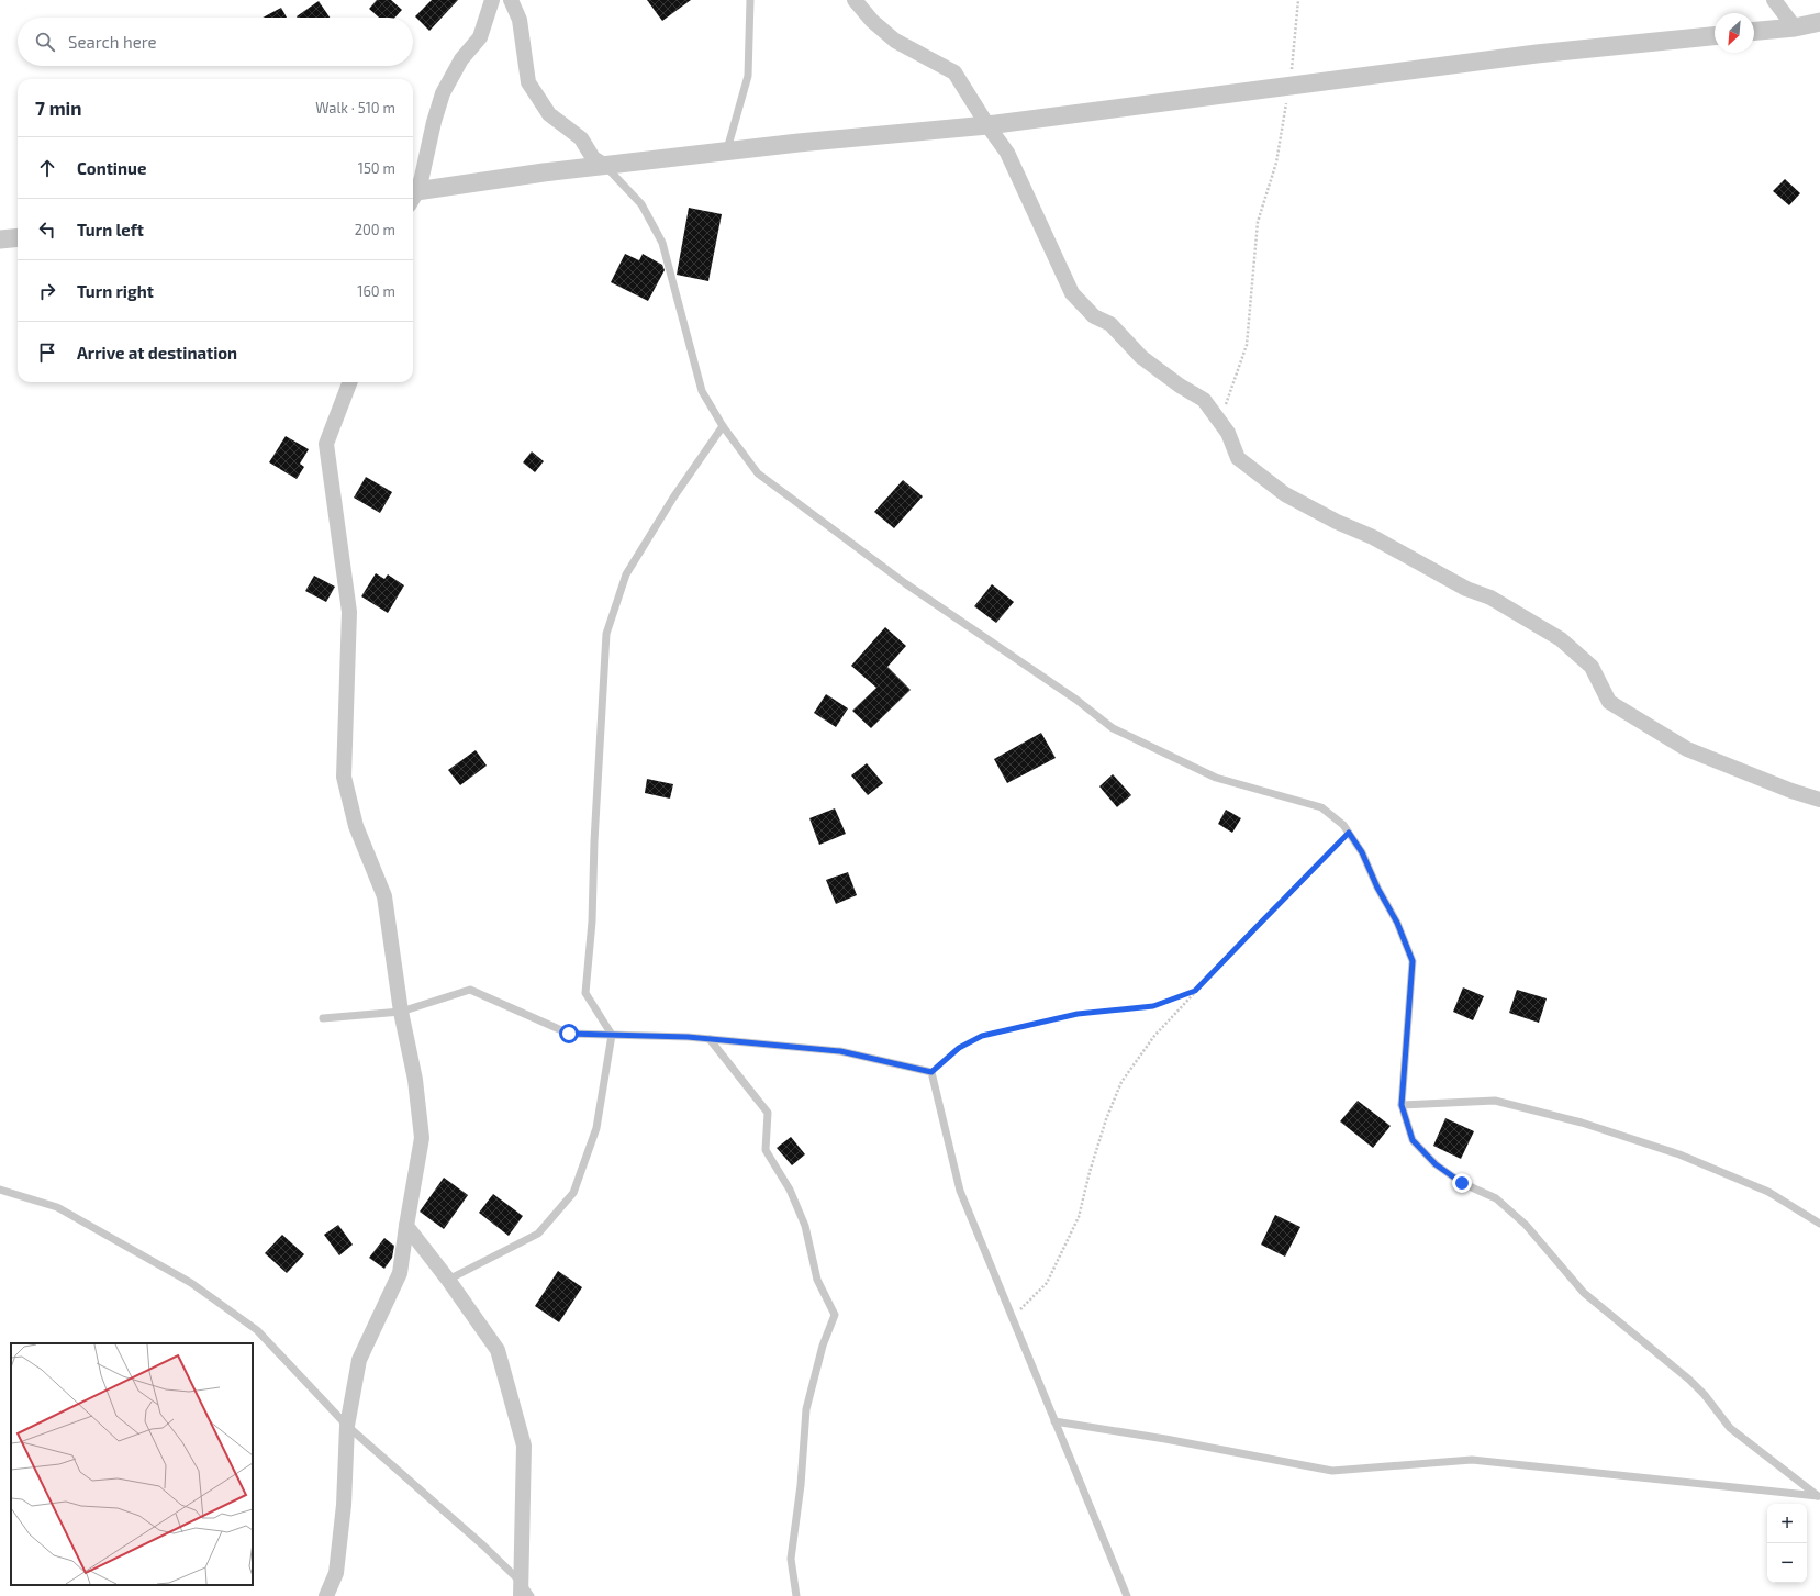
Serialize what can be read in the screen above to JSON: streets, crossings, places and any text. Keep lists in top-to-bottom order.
{
  "north": "bottom left",
  "page": {
    "search": "Search here",
    "heading": ["7 min", "Walk · 510 m"],
    "list": [
      ["Continue", "150 m"],
      ["Turn left", "200 m"],
      ["Turn right", "160 m"],
      "Arrive at destination"
    ],
    "map_buttons": ["+", "−"]
  }
}
